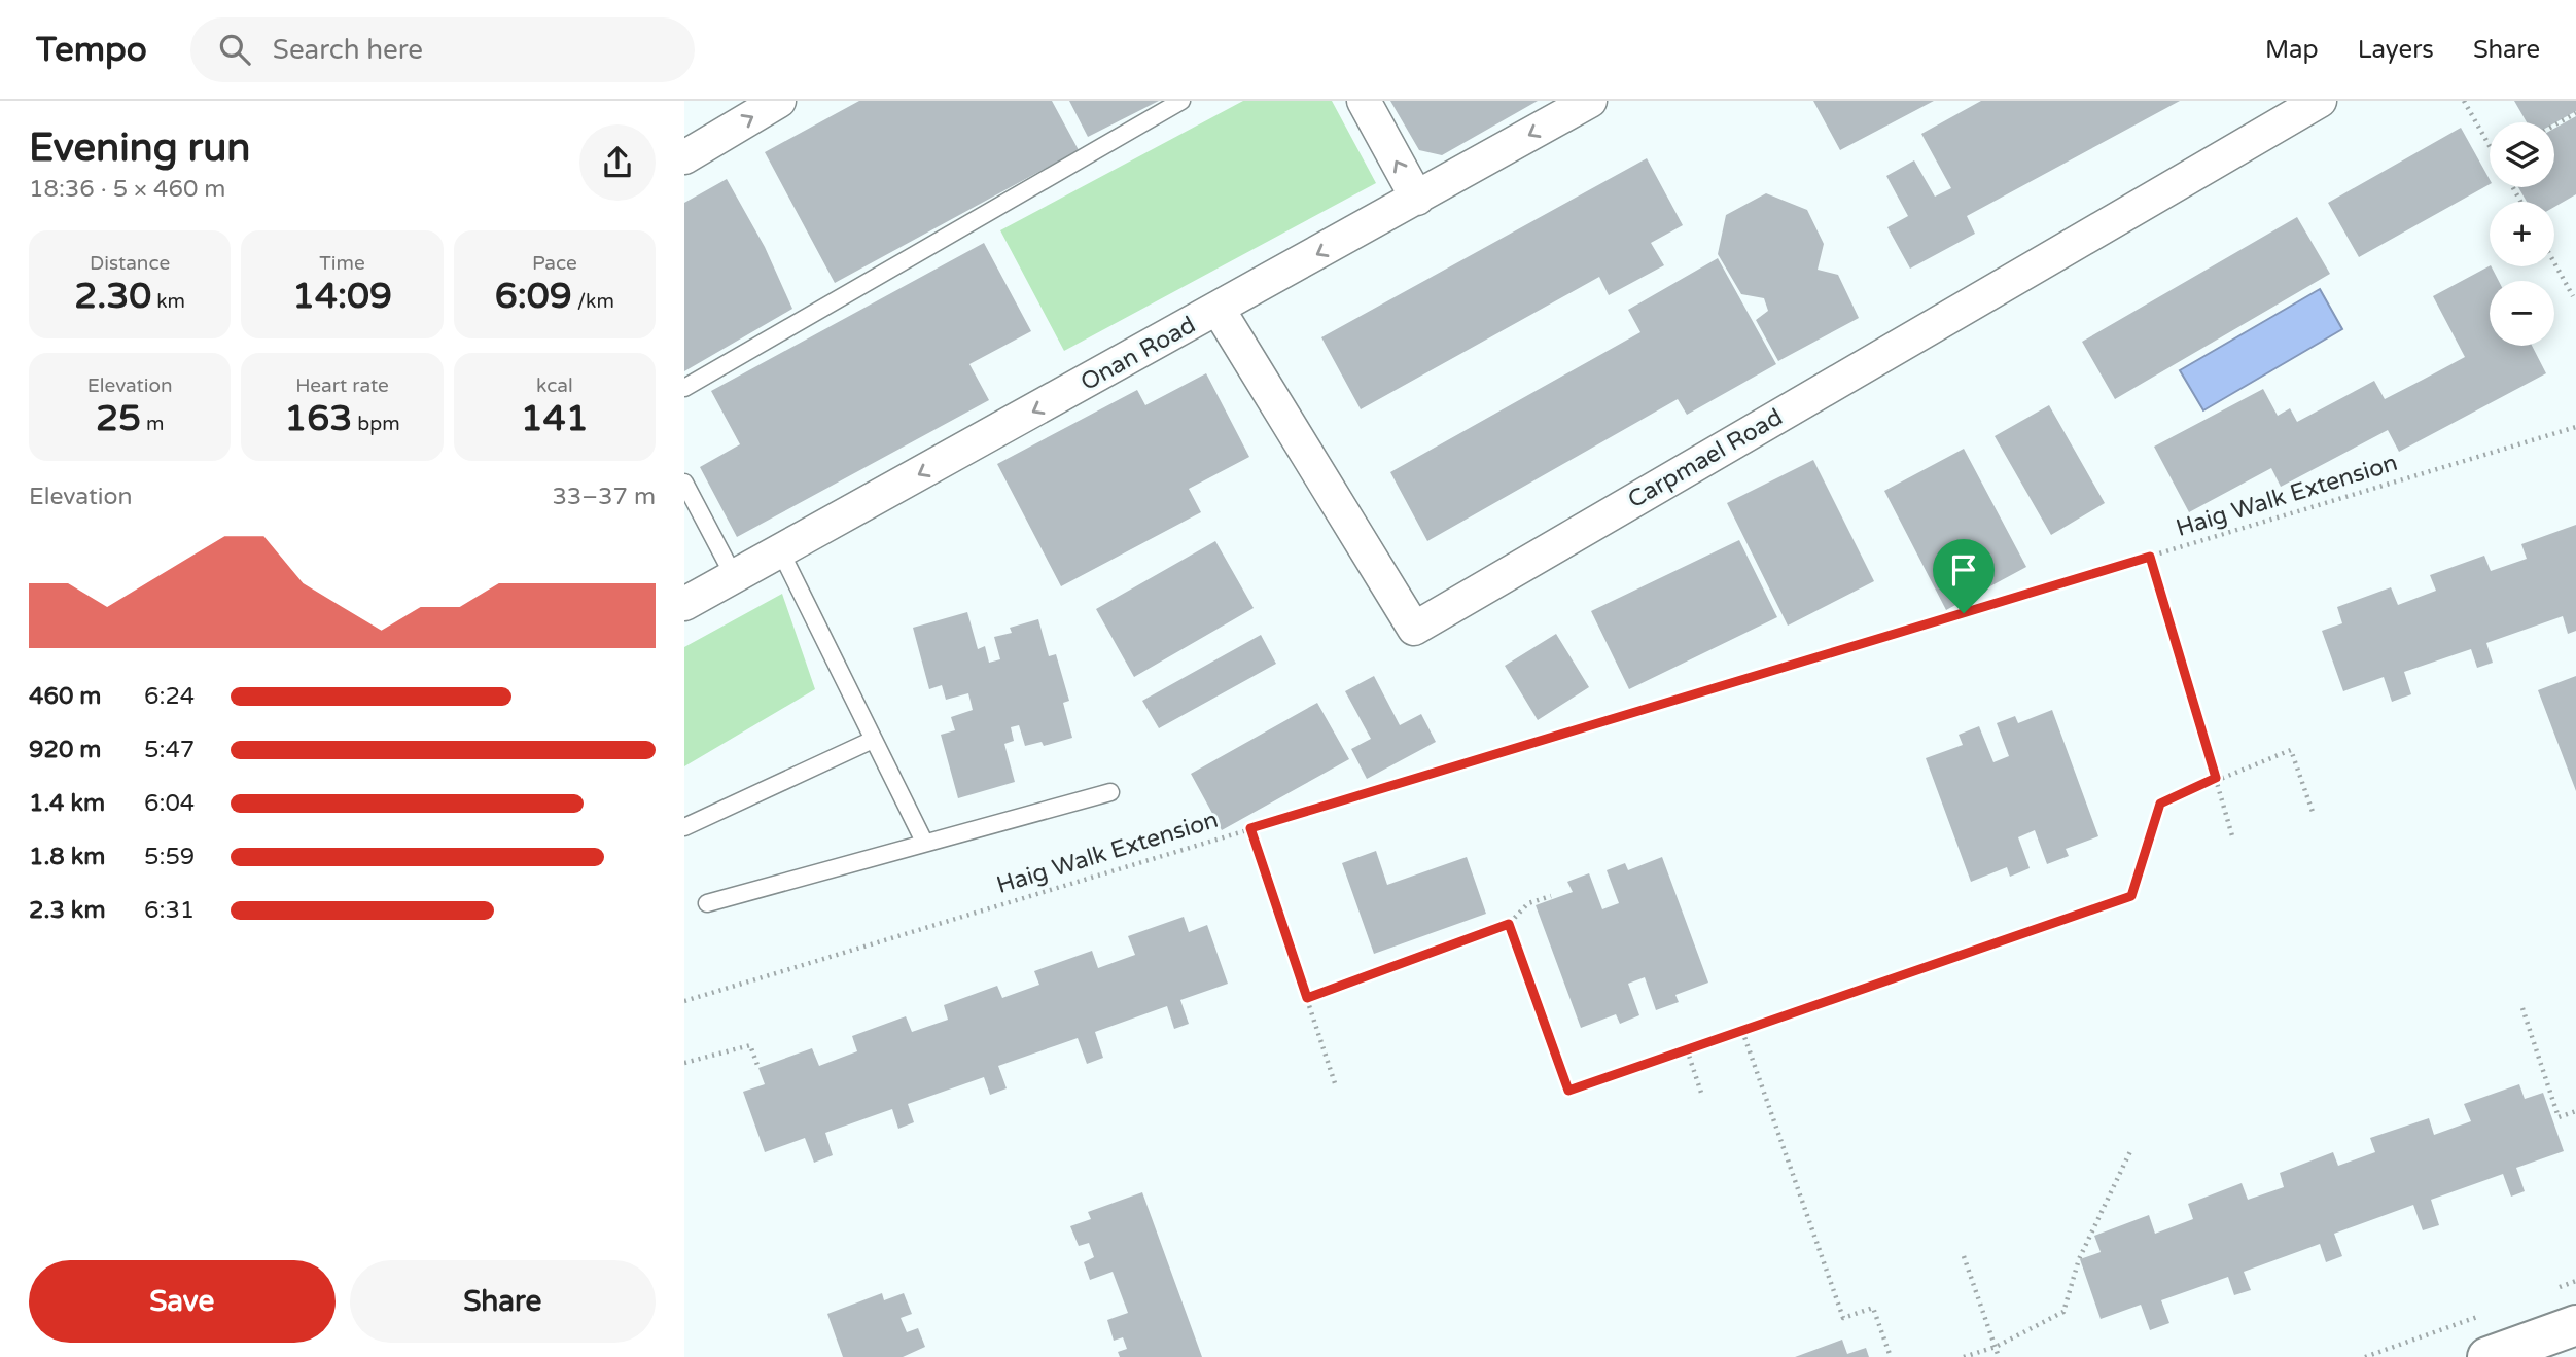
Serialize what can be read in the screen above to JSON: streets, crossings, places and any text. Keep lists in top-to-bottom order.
{
  "streets": {
    "street": ["Onan Road", "Carpmael Road"],
    "path": ["Haig Walk Extension"]
  },
  "crossings": [
    ["Onan Road", "Carpmael Road"]
  ],
  "one_way": ["Onan Road"],
  "page": {
    "header": "Tempo",
    "search": "Search here",
    "nav": ["Map", "Layers", "Share"],
    "heading": ["Evening run", "18:36 · 5 × 460 m"],
    "map_buttons": ["+", "−"],
    "stats": [
      ["Distance", "2.30 km"],
      ["Time", "14:09"],
      ["Pace", "6:09 /km"],
      ["Elevation", "25 m"],
      ["Heart rate", "163 bpm"],
      ["kcal", "141"]
    ],
    "chart": ["Elevation", "33–37 m"],
    "list": [
      {
        "name": "460 m",
        "note": "6:24"
      },
      {
        "name": "920 m",
        "note": "5:47"
      },
      {
        "name": "1.4 km",
        "note": "6:04"
      },
      {
        "name": "1.8 km",
        "note": "5:59"
      },
      {
        "name": "2.3 km",
        "note": "6:31"
      }
    ],
    "buttons": ["Save", "Share"]
  }
}
